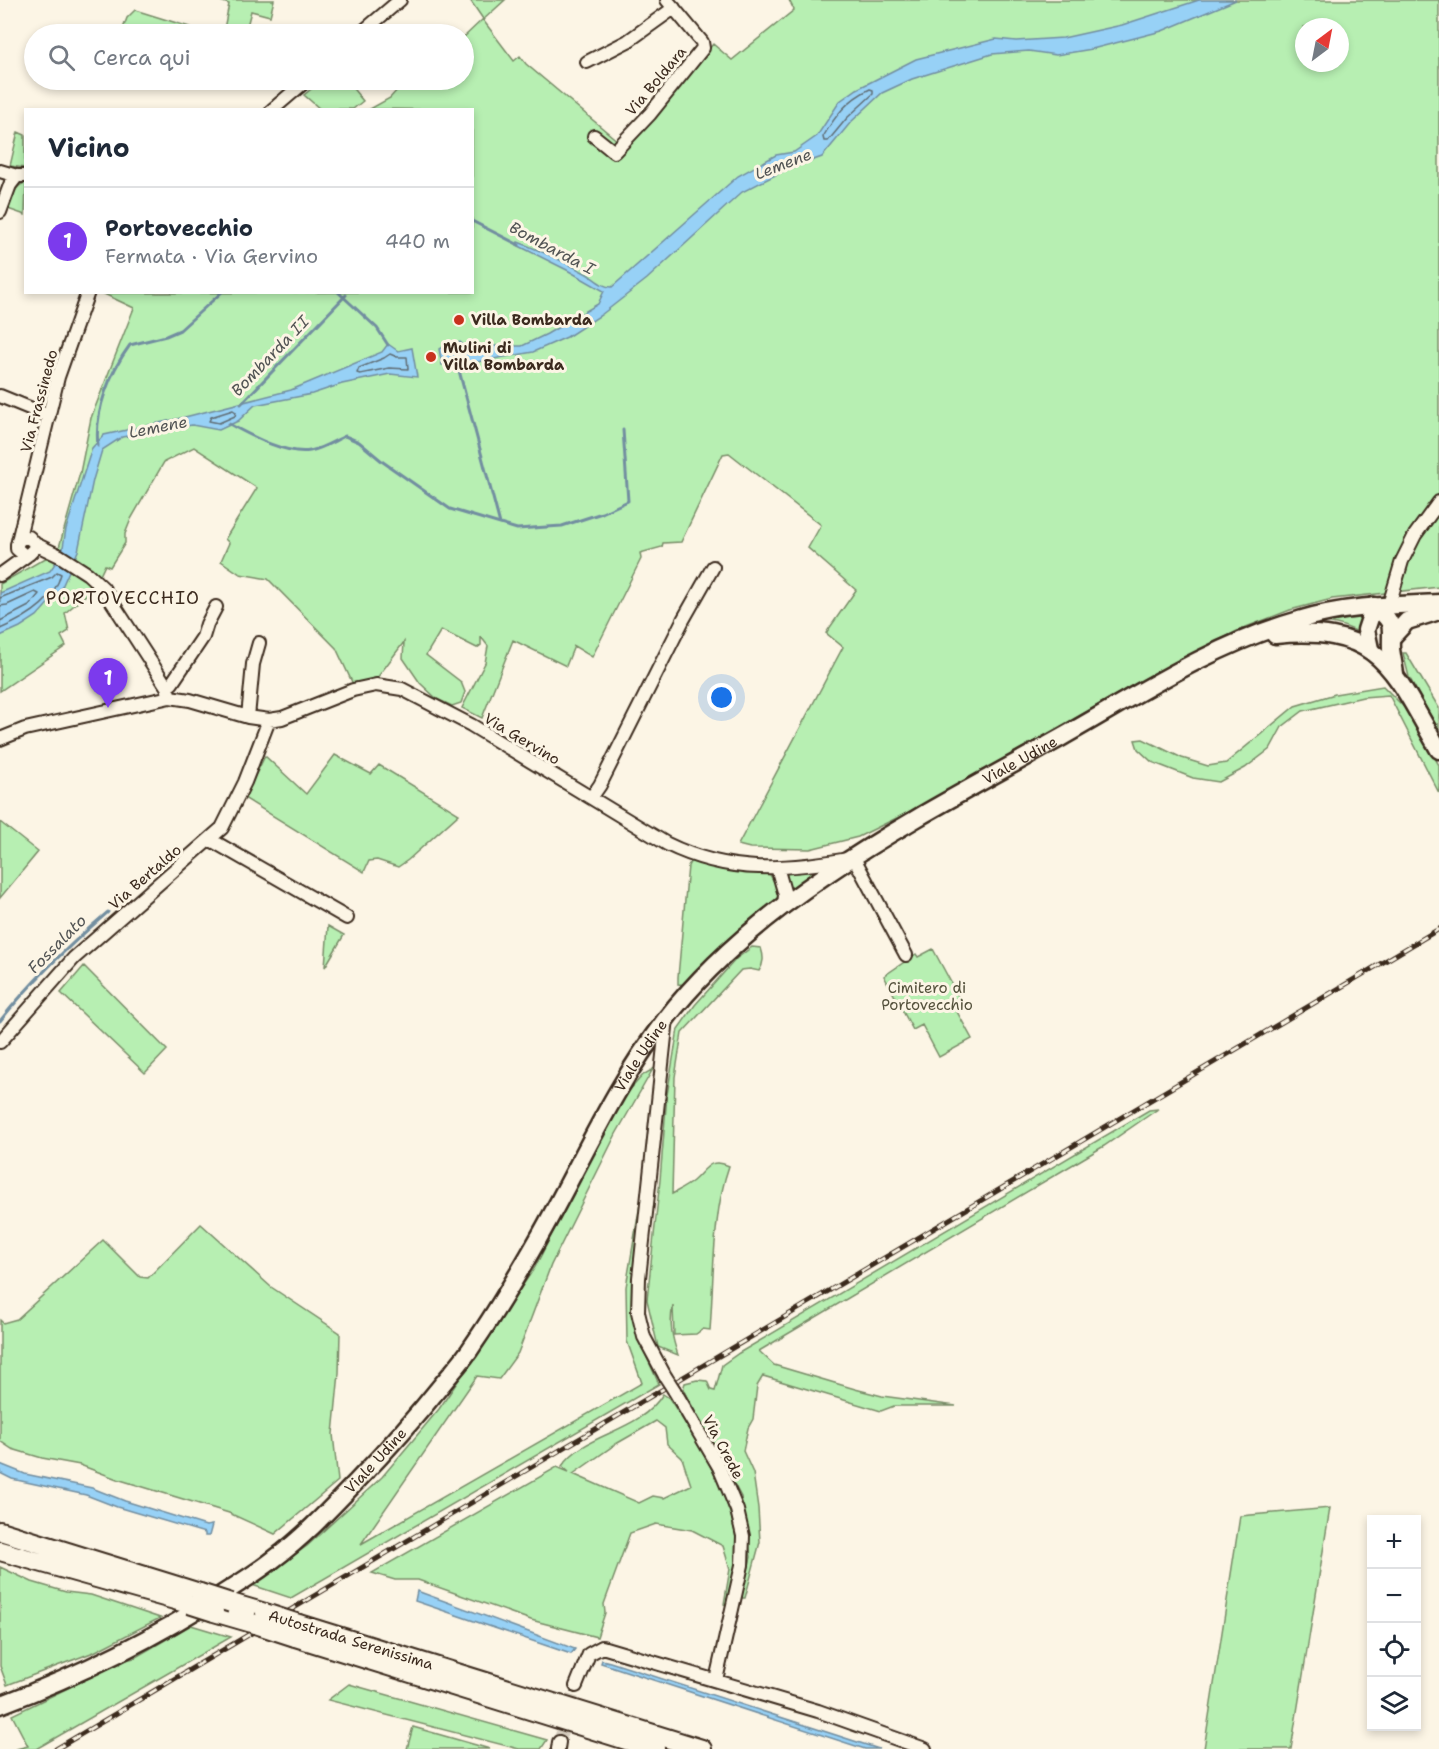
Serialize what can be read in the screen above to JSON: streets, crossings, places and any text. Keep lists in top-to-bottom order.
{
  "streets": {
    "highway": ["Autostrada Serenissima"],
    "main road": ["Viale Udine"],
    "street": [
      "Via Boldara",
      "Via Frassinedo",
      "Via Gervino",
      "Via Bertaldo",
      "Via Crede"
    ]
  },
  "crossings": [
    ["Via Gervino", "Viale Udine"],
    ["Via Gervino", "Via Bertaldo"],
    ["Viale Udine", "Via Crede"]
  ],
  "districts": ["PORTOVECCHIO"],
  "water": [
    "Lemene",
    "Bombarda I",
    "Bombarda II",
    "Fossalato"
  ],
  "parks": ["Cimitero di Portovecchio"],
  "places": ["Villa Bombarda", "Mulini di Villa Bombarda"],
  "north": "top right",
  "page": {
    "search": "Cerca qui",
    "heading": "Vicino",
    "list": [
      {
        "mark": "1",
        "name": "Portovecchio",
        "note": "Fermata · Via Gervino",
        "value": "440 m"
      }
    ],
    "pins": "1",
    "map_buttons": ["+", "−"]
  }
}
